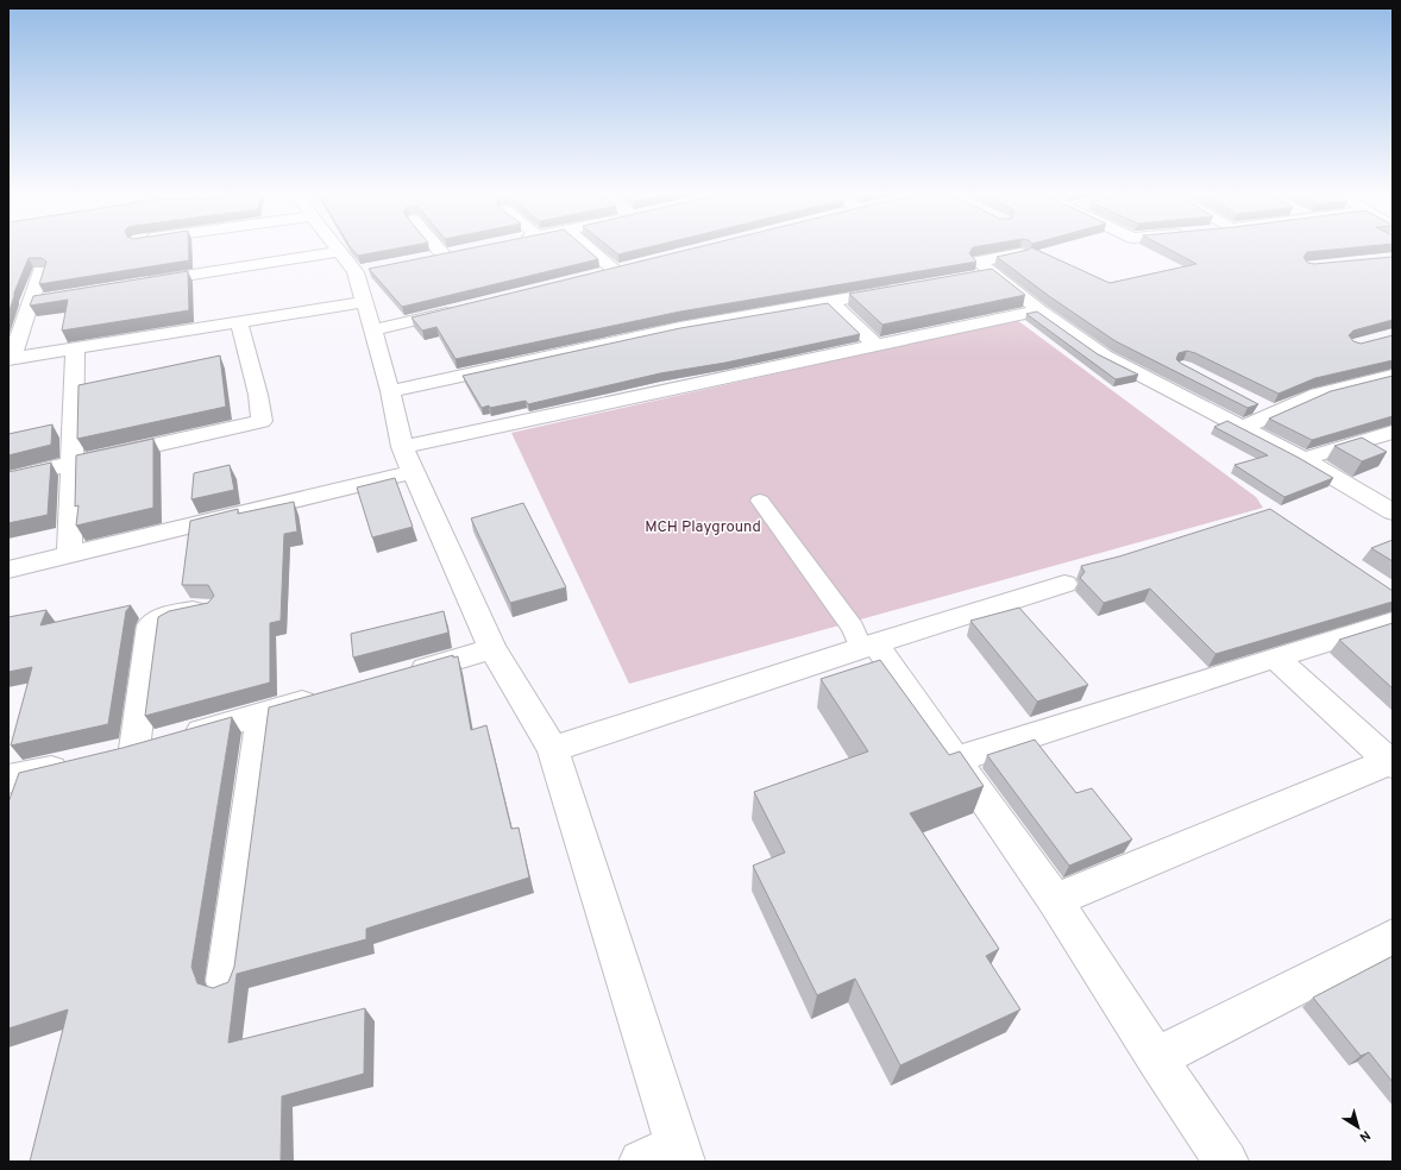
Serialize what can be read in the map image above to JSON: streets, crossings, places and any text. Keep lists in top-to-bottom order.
{
  "parks": ["MCH Playground"],
  "north": "bottom right"
}
